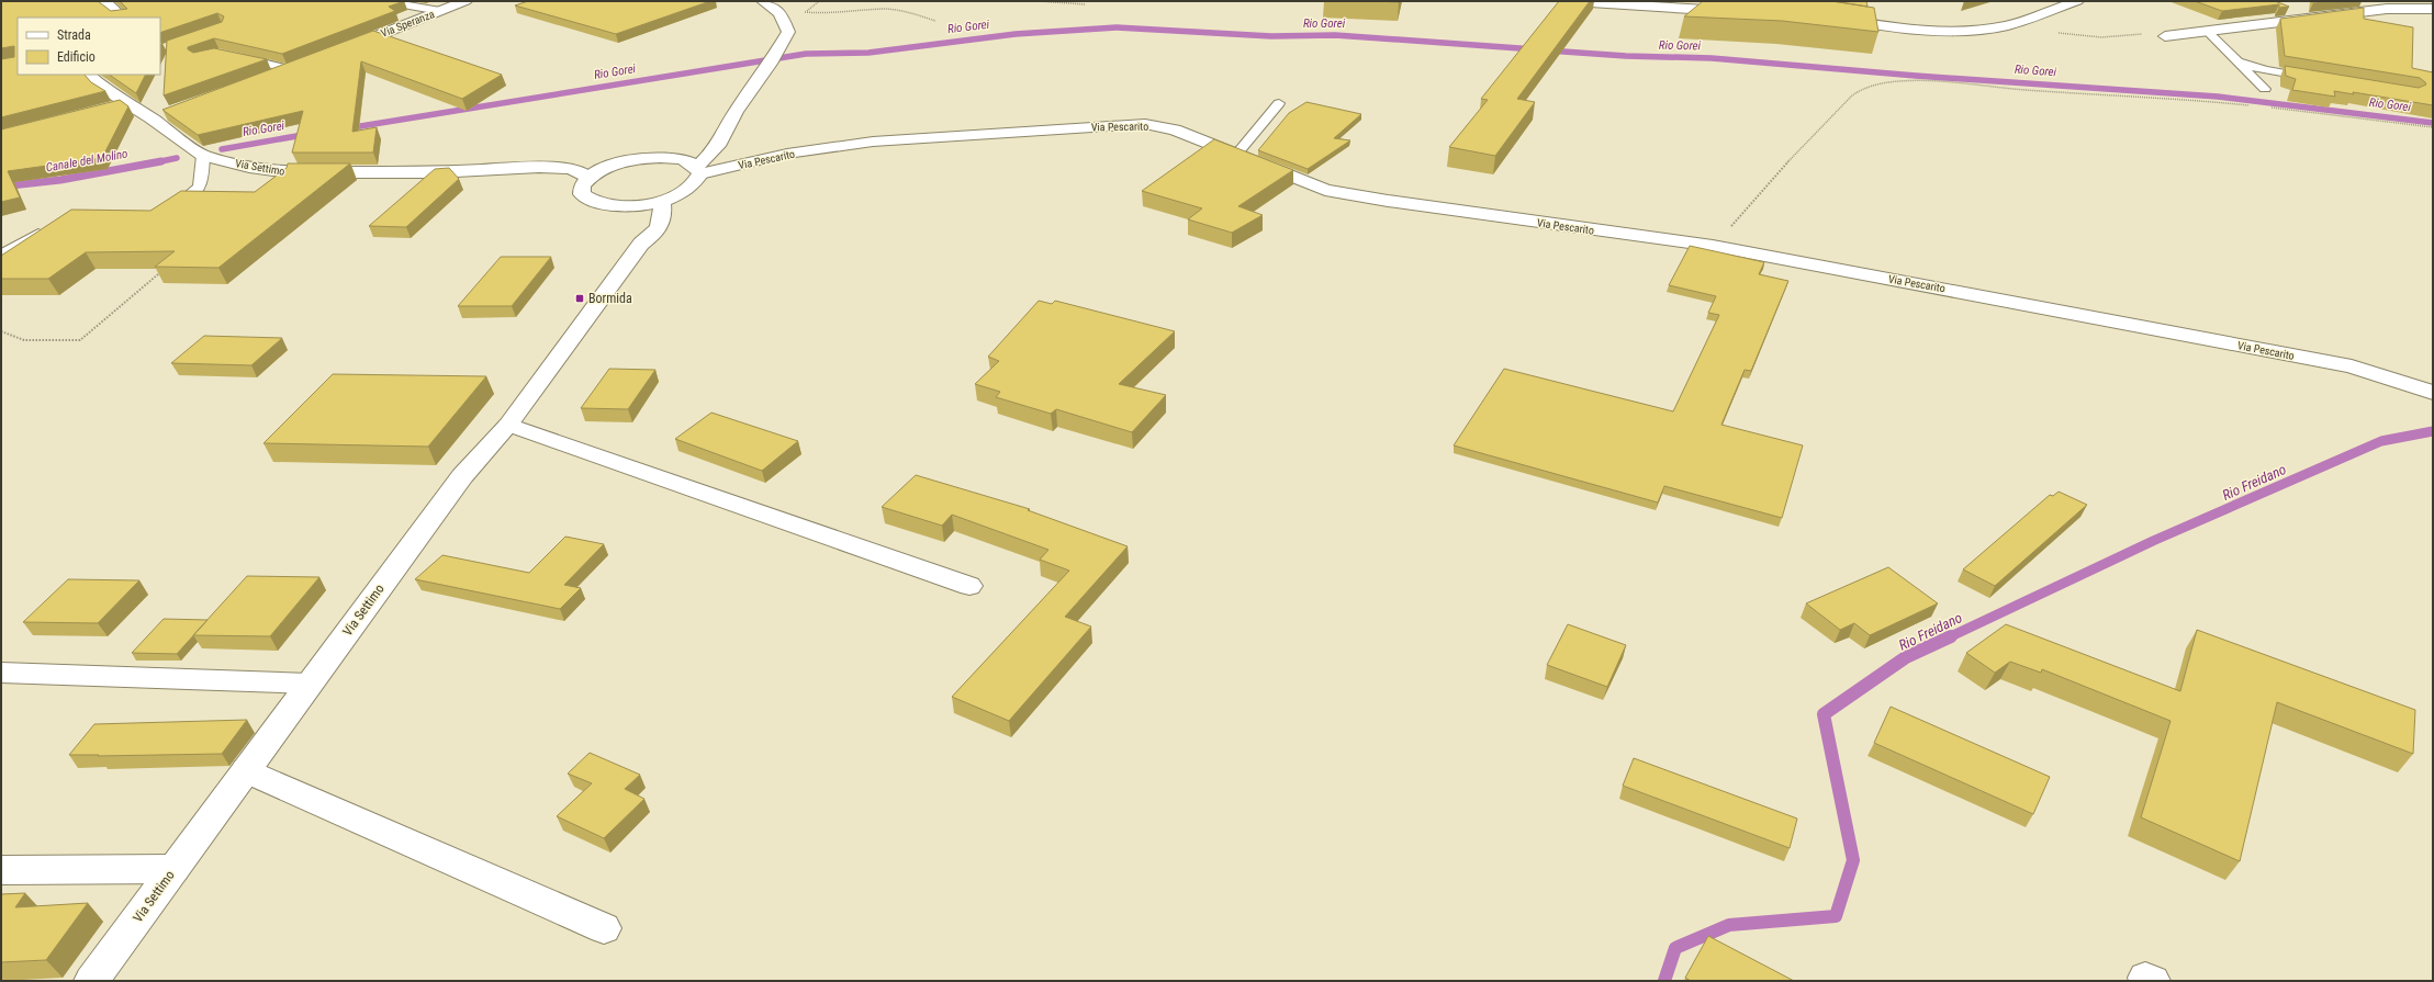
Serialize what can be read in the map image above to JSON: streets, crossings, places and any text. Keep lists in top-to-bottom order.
{
  "streets": {
    "street": ["Via Speranza", "Via Pescarito", "Via Settimo"]
  },
  "water": ["Rio Gorei", "Canale del Molino", "Rio Freidano"],
  "places": {
    "transit": ["Bormida"]
  },
  "legend": ["Strada", "Edificio"]
}
